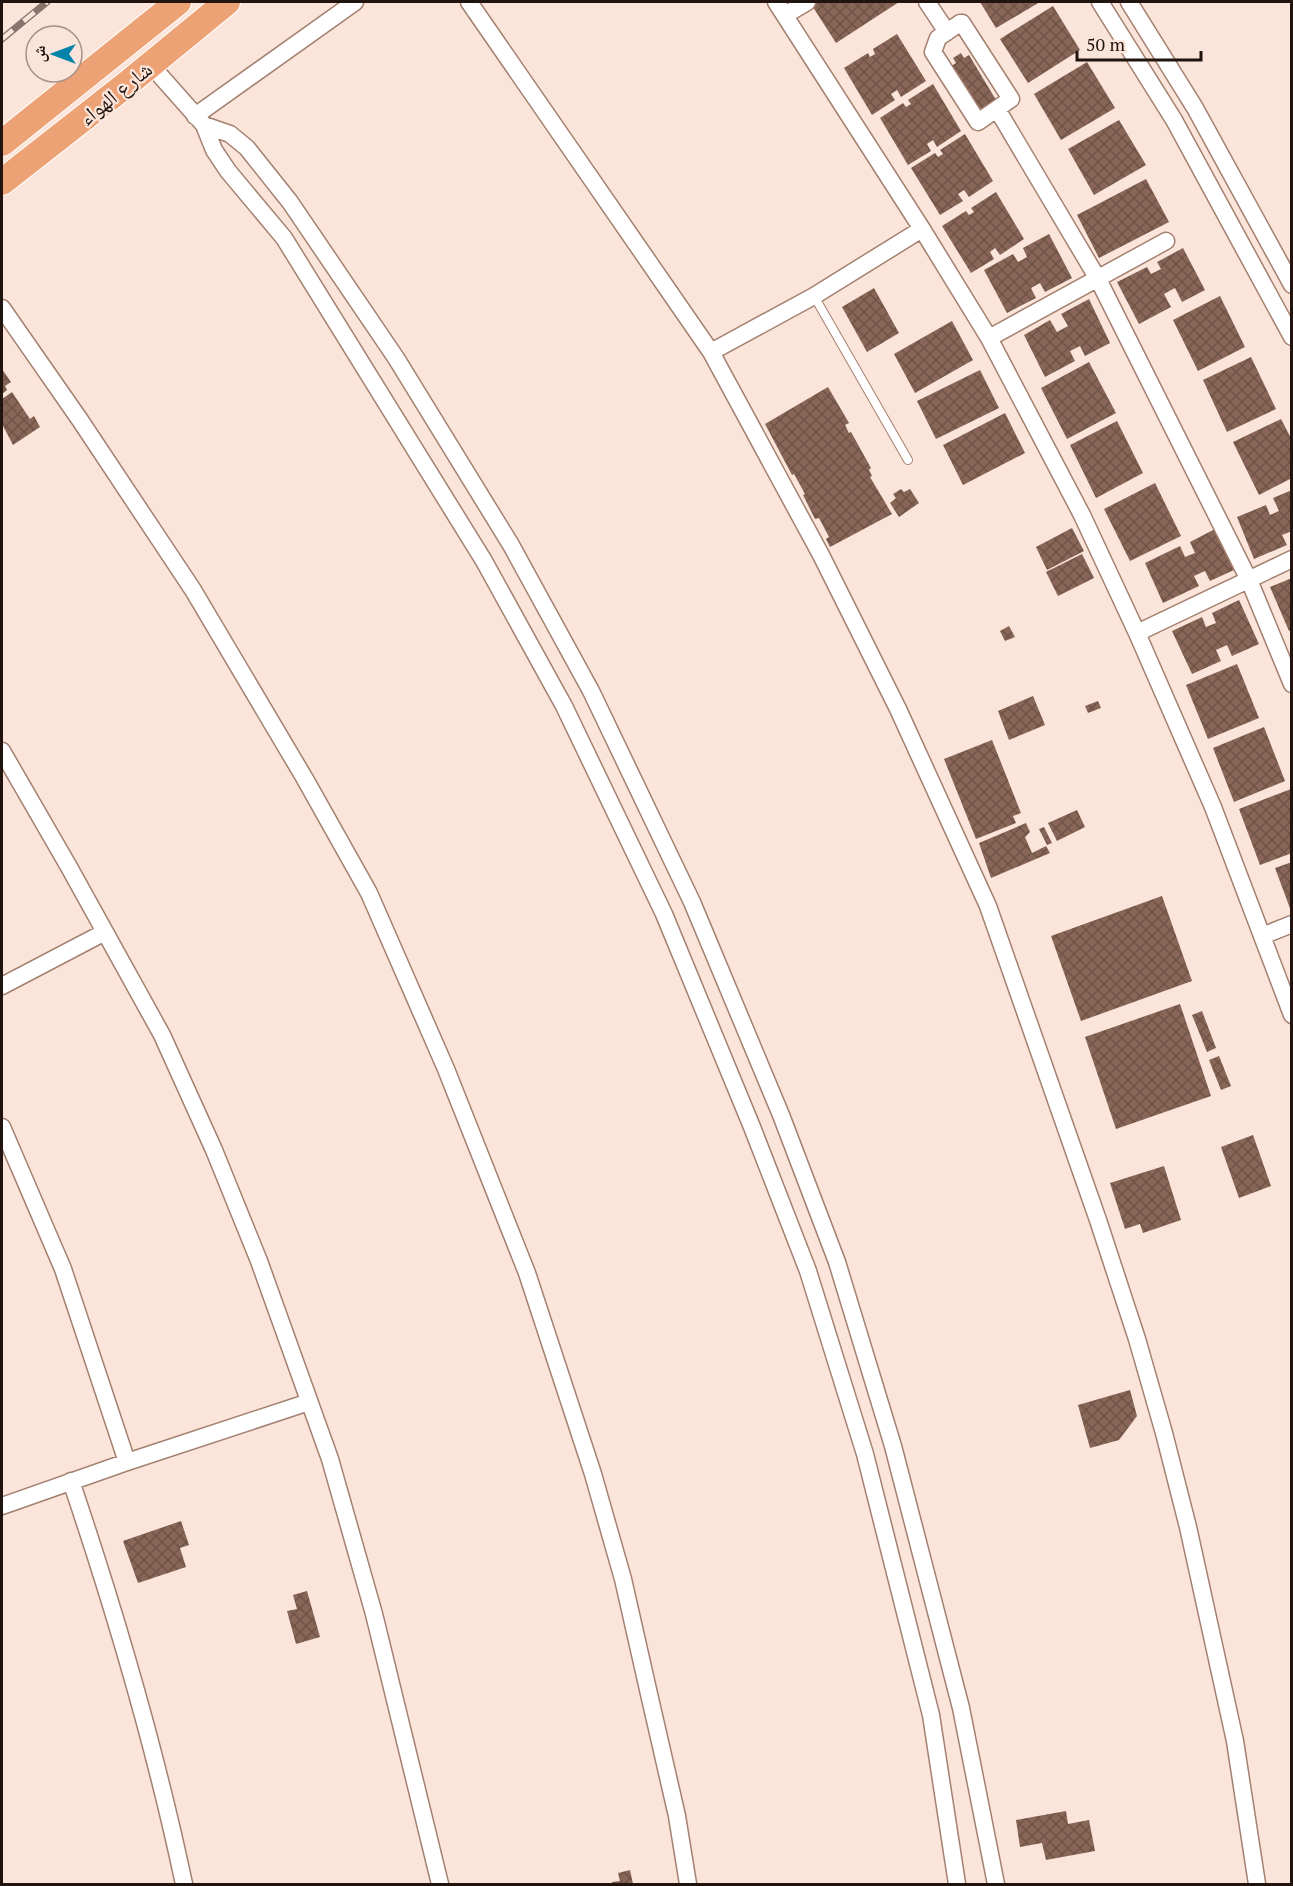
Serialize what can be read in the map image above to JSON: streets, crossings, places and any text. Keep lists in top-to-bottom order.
{
  "streets": {
    "main road": ["شارع الهواء"]
  },
  "scale_bar": "50 m",
  "north": "left"
}
